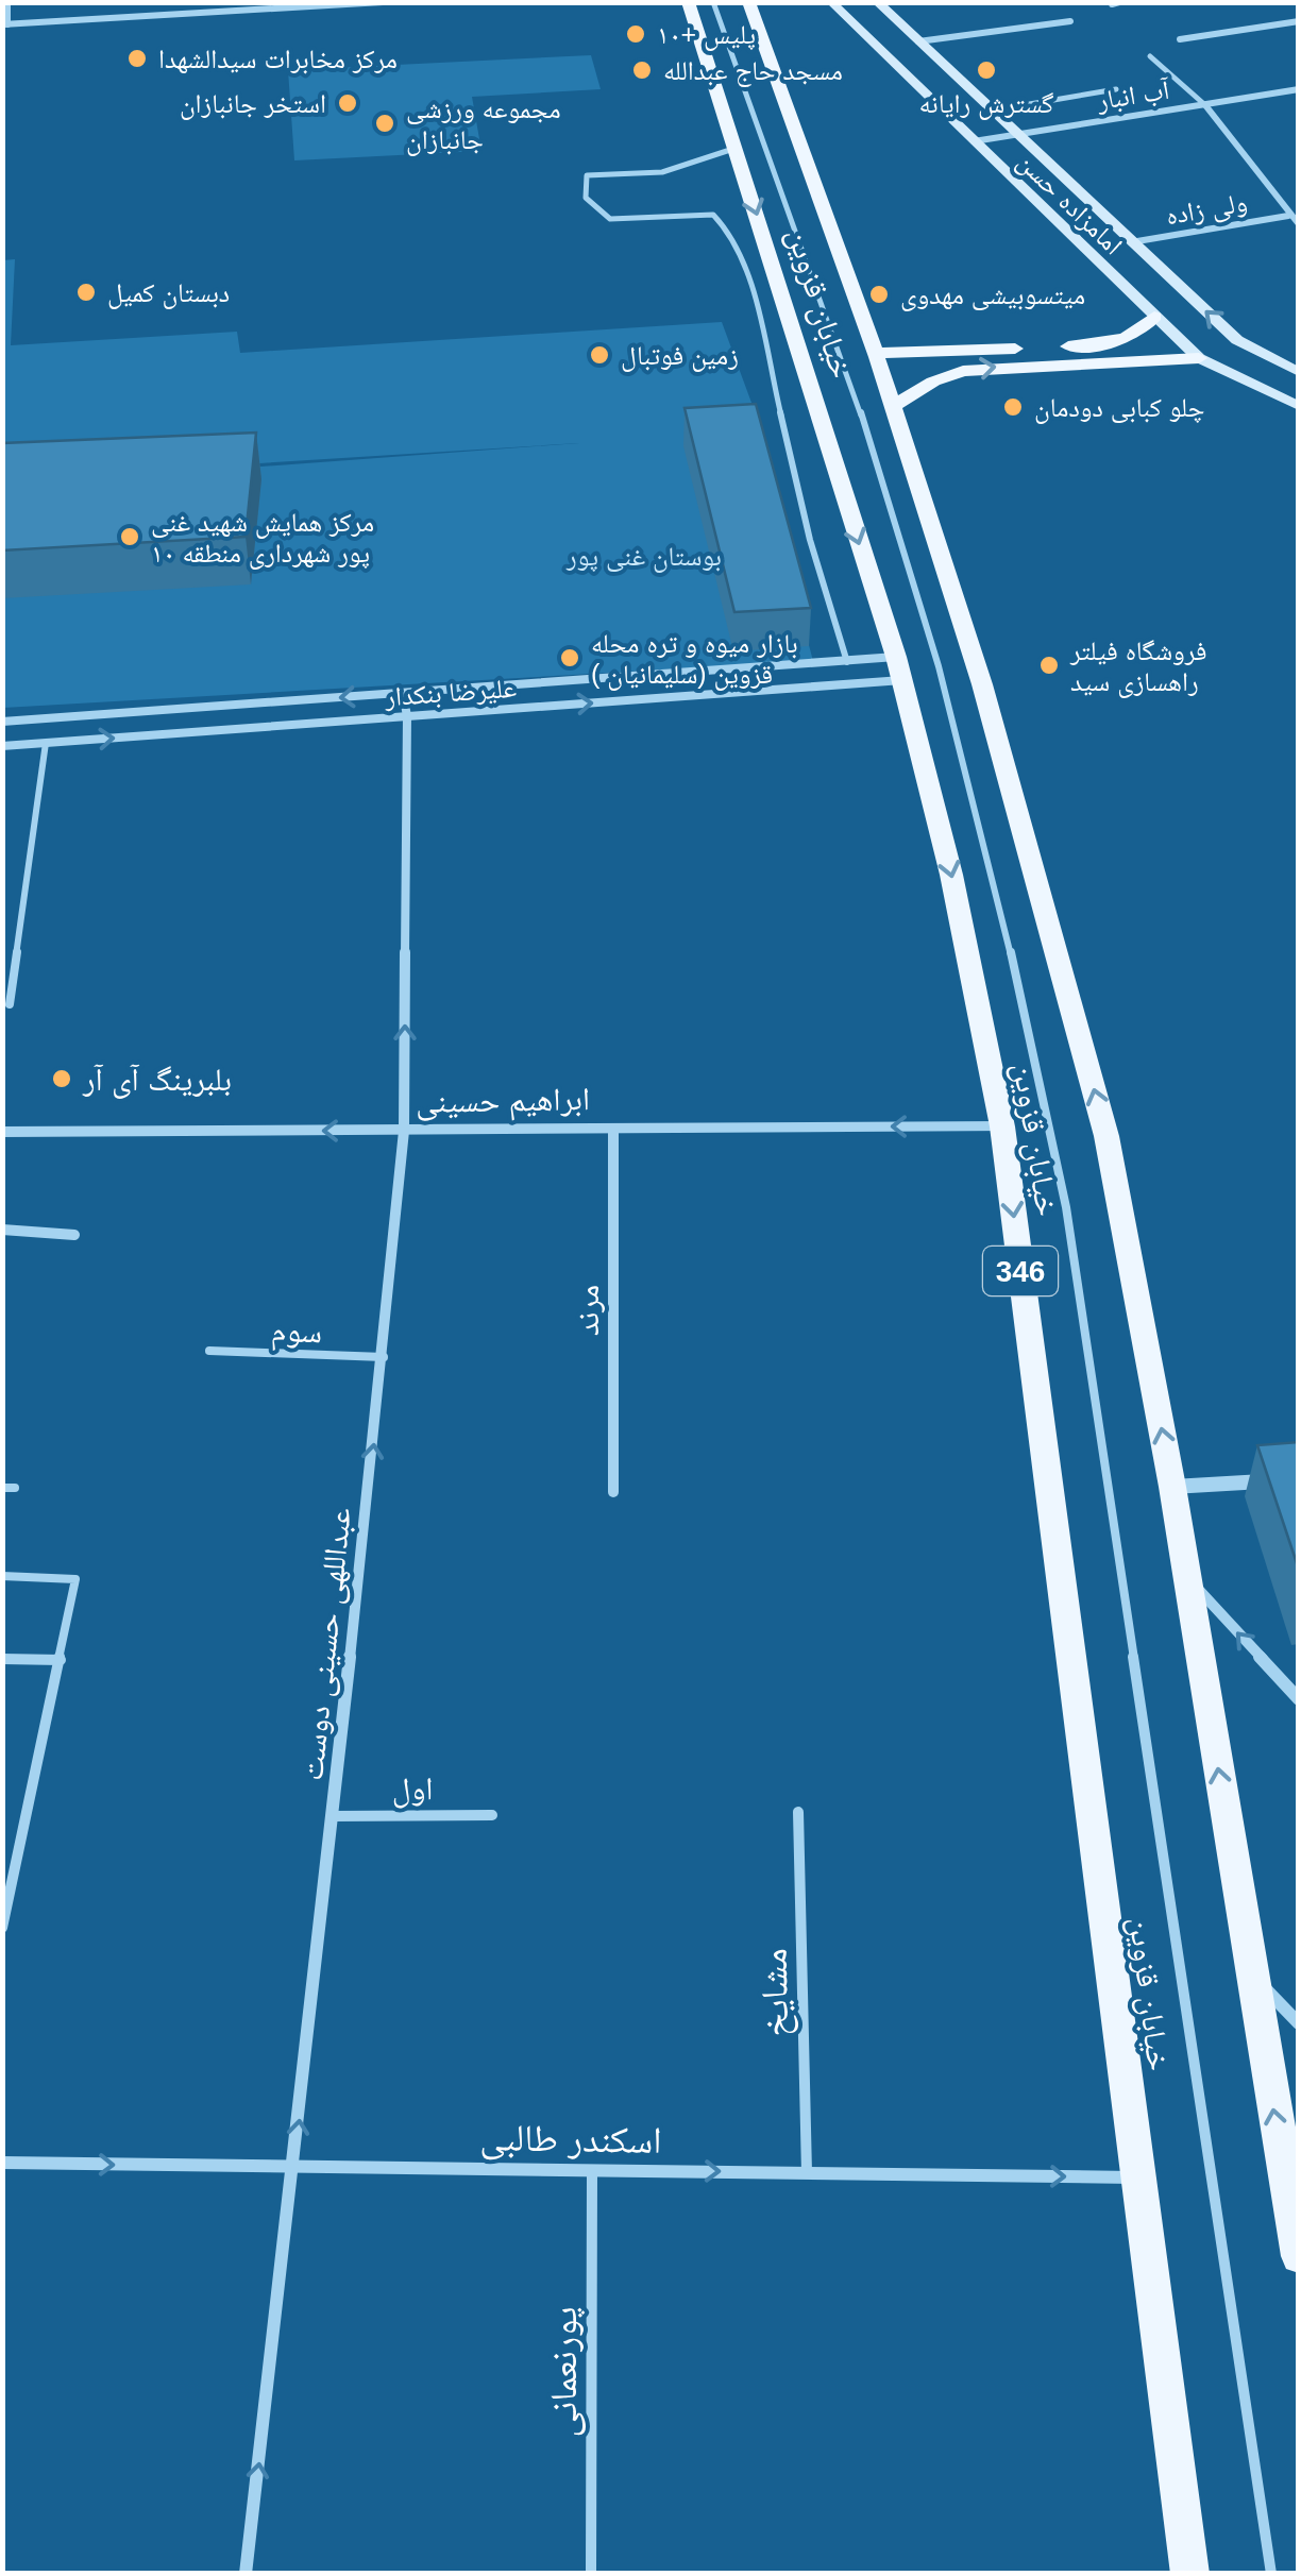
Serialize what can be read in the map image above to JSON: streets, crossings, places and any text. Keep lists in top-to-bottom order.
{
  "streets": {
    "main road": ["امامزاده حسن", "خیابان قزوین", "346"],
    "street": [
      "آب انبار",
      "ولی زاده",
      "علیرضا بنکدار",
      "ابراهیم حسینی",
      "مرند",
      "عبداللهی حسینی دوست",
      "اسکندر طالبی"
    ],
    "lane": [
      "سوم",
      "اول",
      "مشایخ",
      "پورنعمانی"
    ]
  },
  "crossings": [
    ["آب انبار", "امامزاده حسن"],
    ["امامزاده حسن", "ولی زاده"],
    ["خیابان قزوین", "علیرضا بنکدار"],
    ["خیابان قزوین", "ابراهیم حسینی"],
    ["خیابان قزوین", "اسکندر طالبی"],
    ["علیرضا بنکدار", "عبداللهی حسینی دوست"],
    ["ابراهیم حسینی", "مرند"],
    ["ابراهیم حسینی", "عبداللهی حسینی دوست"],
    ["سوم", "عبداللهی حسینی دوست"],
    ["عبداللهی حسینی دوست", "اول"],
    ["عبداللهی حسینی دوست", "اسکندر طالبی"],
    ["مشایخ", "اسکندر طالبی"],
    ["اسکندر طالبی", "پورنعمانی"]
  ],
  "one_way": ["ابراهیم حسینی", "عبداللهی حسینی دوست", "اسکندر طالبی"],
  "parks": ["بوستان غنی پور"],
  "places": [
    "پلیس +۱۰",
    "مرکز مخابرات سیدالشهدا",
    "مسجد حاج عبدالله",
    "گسترش رایانه",
    "استخر جانبازان",
    "مجموعه ورزشی جانبازان",
    "دبستان کمیل",
    "میتسوبیشی مهدوی",
    "زمین فوتبال",
    "چلو کبابی دودمان",
    "مرکز همایش شهید غنی پور شهرداری منطقه ۱۰",
    "بازار میوه و تره محله قزوین (سلیمانیان )",
    "فروشگاه فیلتر راهسازی سید",
    "بلبرینگ آی آر"
  ]
}
